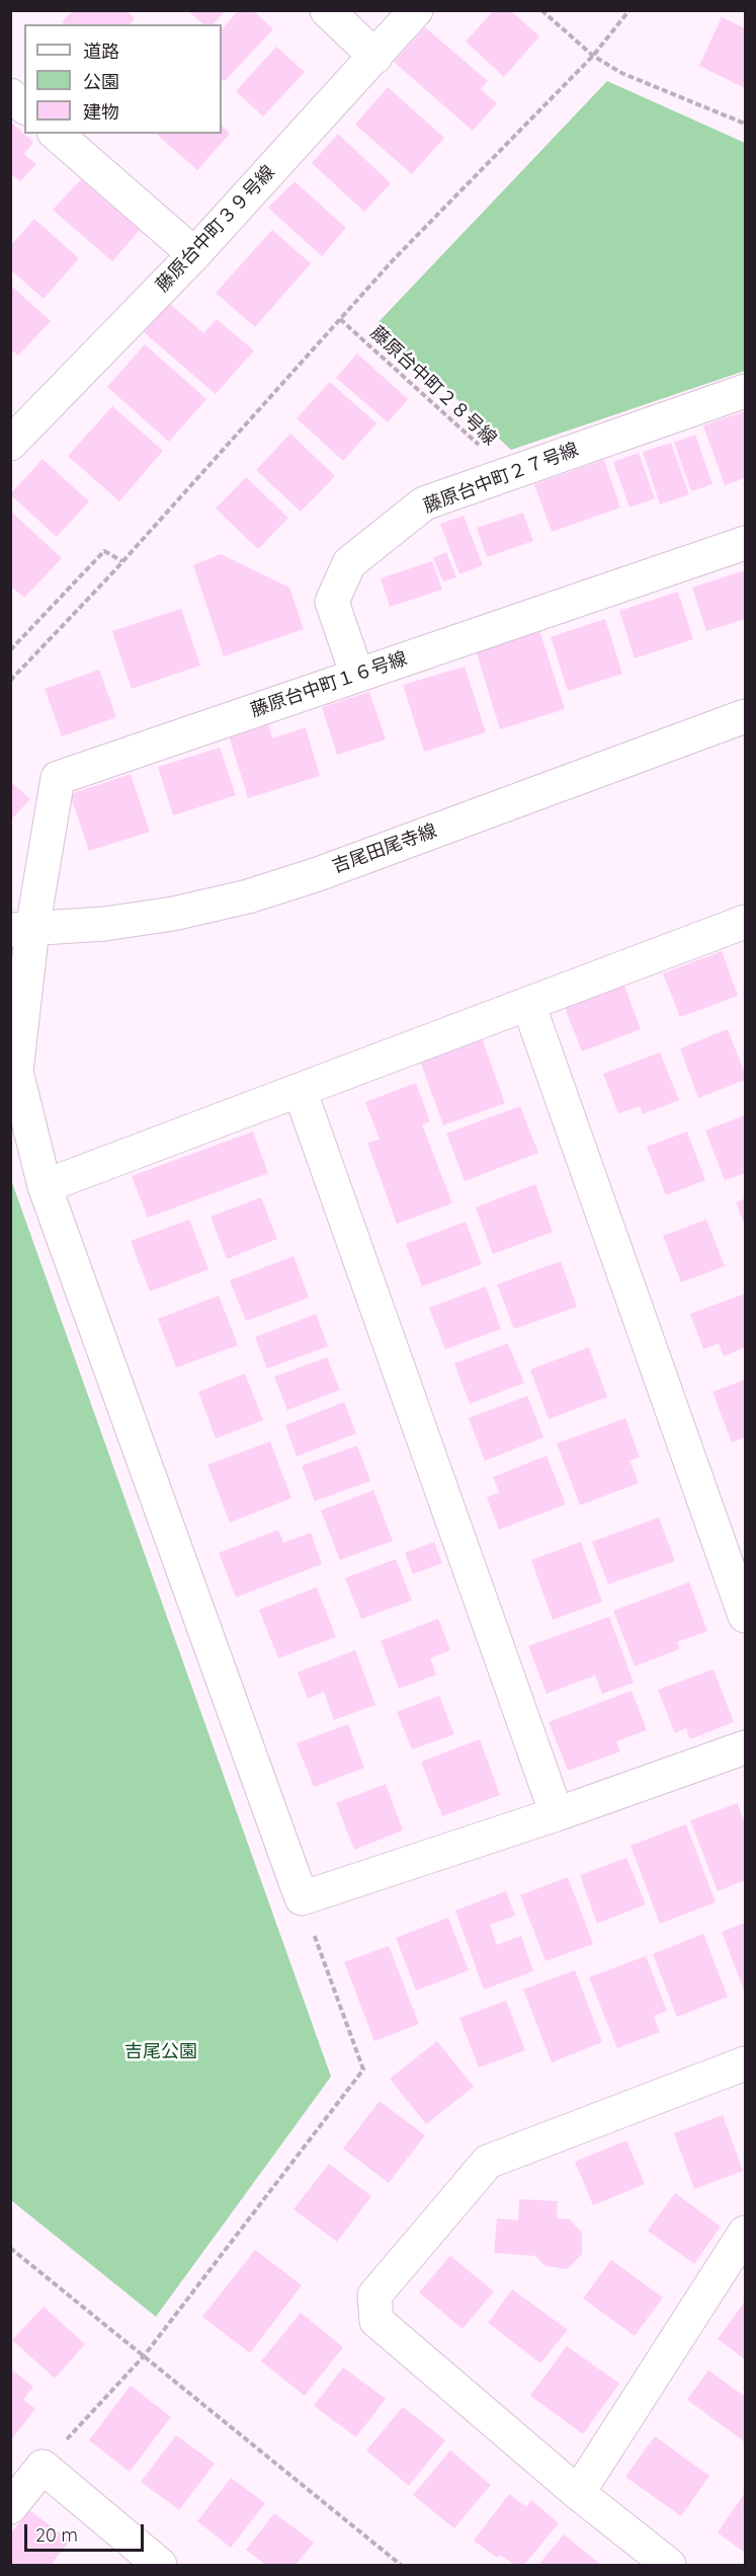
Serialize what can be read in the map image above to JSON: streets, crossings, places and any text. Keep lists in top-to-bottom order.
{
  "streets": {
    "street": [
      "藤原台中町３９号線",
      "藤原台中町２７号線",
      "藤原台中町１６号線",
      "吉尾田尾寺線"
    ],
    "path": ["藤原台中町２８号線"]
  },
  "crossings": [
    ["藤原台中町２８号線", "藤原台中町２７号線"],
    ["藤原台中町２７号線", "藤原台中町１６号線"],
    ["藤原台中町１６号線", "吉尾田尾寺線"]
  ],
  "parks": ["吉尾公園"],
  "legend": ["道路", "公園", "建物"],
  "scale_bar": "20 m"
}
